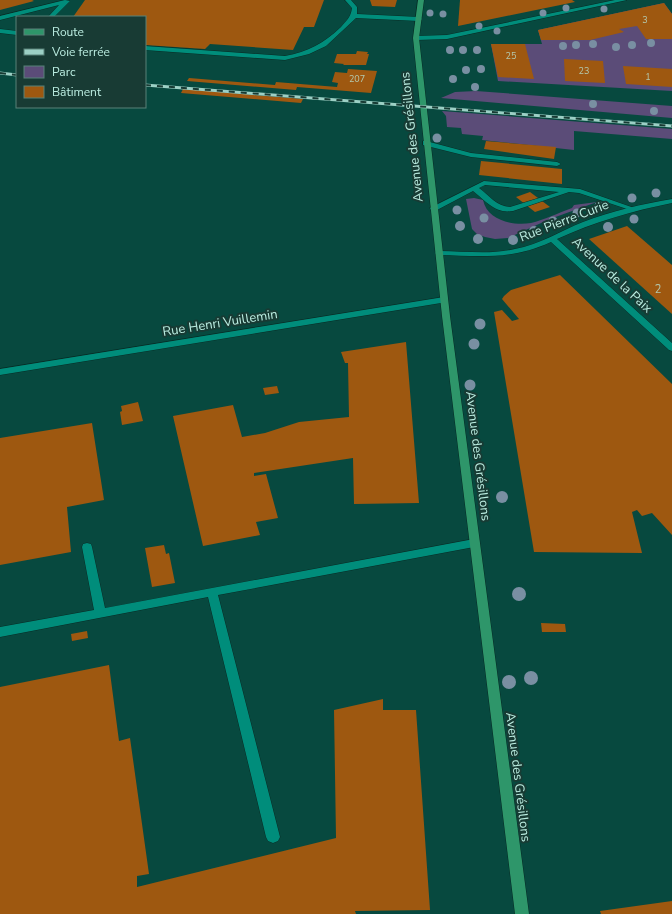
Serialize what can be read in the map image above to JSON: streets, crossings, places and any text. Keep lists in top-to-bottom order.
{
  "streets": {
    "main road": ["Avenue des Grésillons"],
    "street": ["Rue Pierre Curie", "Avenue de la Paix", "Rue Henri Vuillemin"]
  },
  "crossings": [
    ["Avenue des Grésillons", "Rue Pierre Curie"],
    ["Avenue des Grésillons", "Rue Henri Vuillemin"],
    ["Rue Pierre Curie", "Avenue de la Paix"]
  ],
  "house_numbers": [
    "3",
    "25",
    "23",
    "1",
    "207",
    "2"
  ],
  "legend": [
    "Route",
    "Voie ferrée",
    "Parc",
    "Bâtiment"
  ]
}
